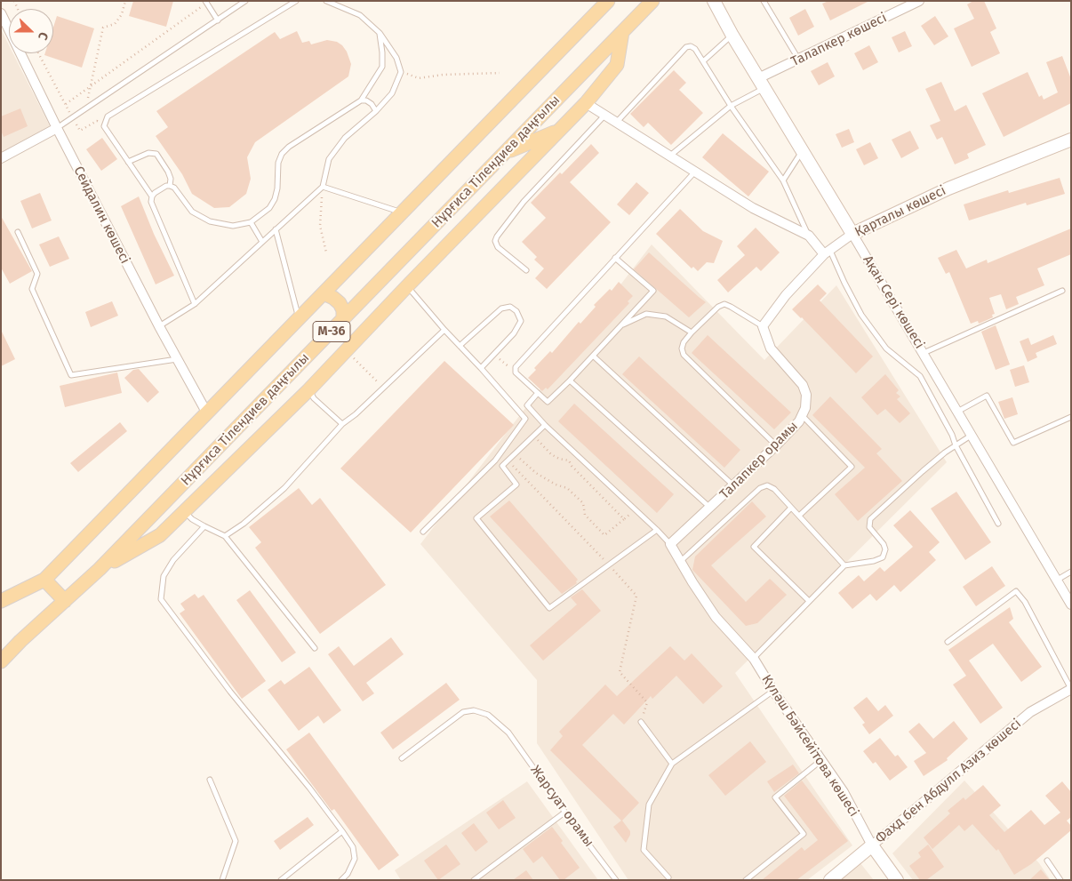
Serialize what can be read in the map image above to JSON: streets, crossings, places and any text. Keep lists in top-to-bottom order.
{
  "streets": {
    "main road": ["Нұрғиса Тілендиев даңғылы", "M-36"],
    "street": [
      "Талапкер көшесі",
      "Қарталы көшесі",
      "Сейдалин көшесі",
      "Ақан Сері көшесі",
      "Талапкер орамы",
      "Күләш Бәйсейітова көшесі",
      "Фахд бен Абдулл Азиз көшесі"
    ],
    "lane": ["Жарсуат орамы"]
  },
  "crossings": [
    ["Талапкер көшесі", "Ақан Сері көшесі"],
    ["Қарталы көшесі", "Ақан Сері көшесі"],
    ["Сейдалин көшесі", "M-36"],
    ["Күләш Бәйсейітова көшесі", "Фахд бен Абдулл Азиз көшесі"]
  ],
  "north": "right"
}
